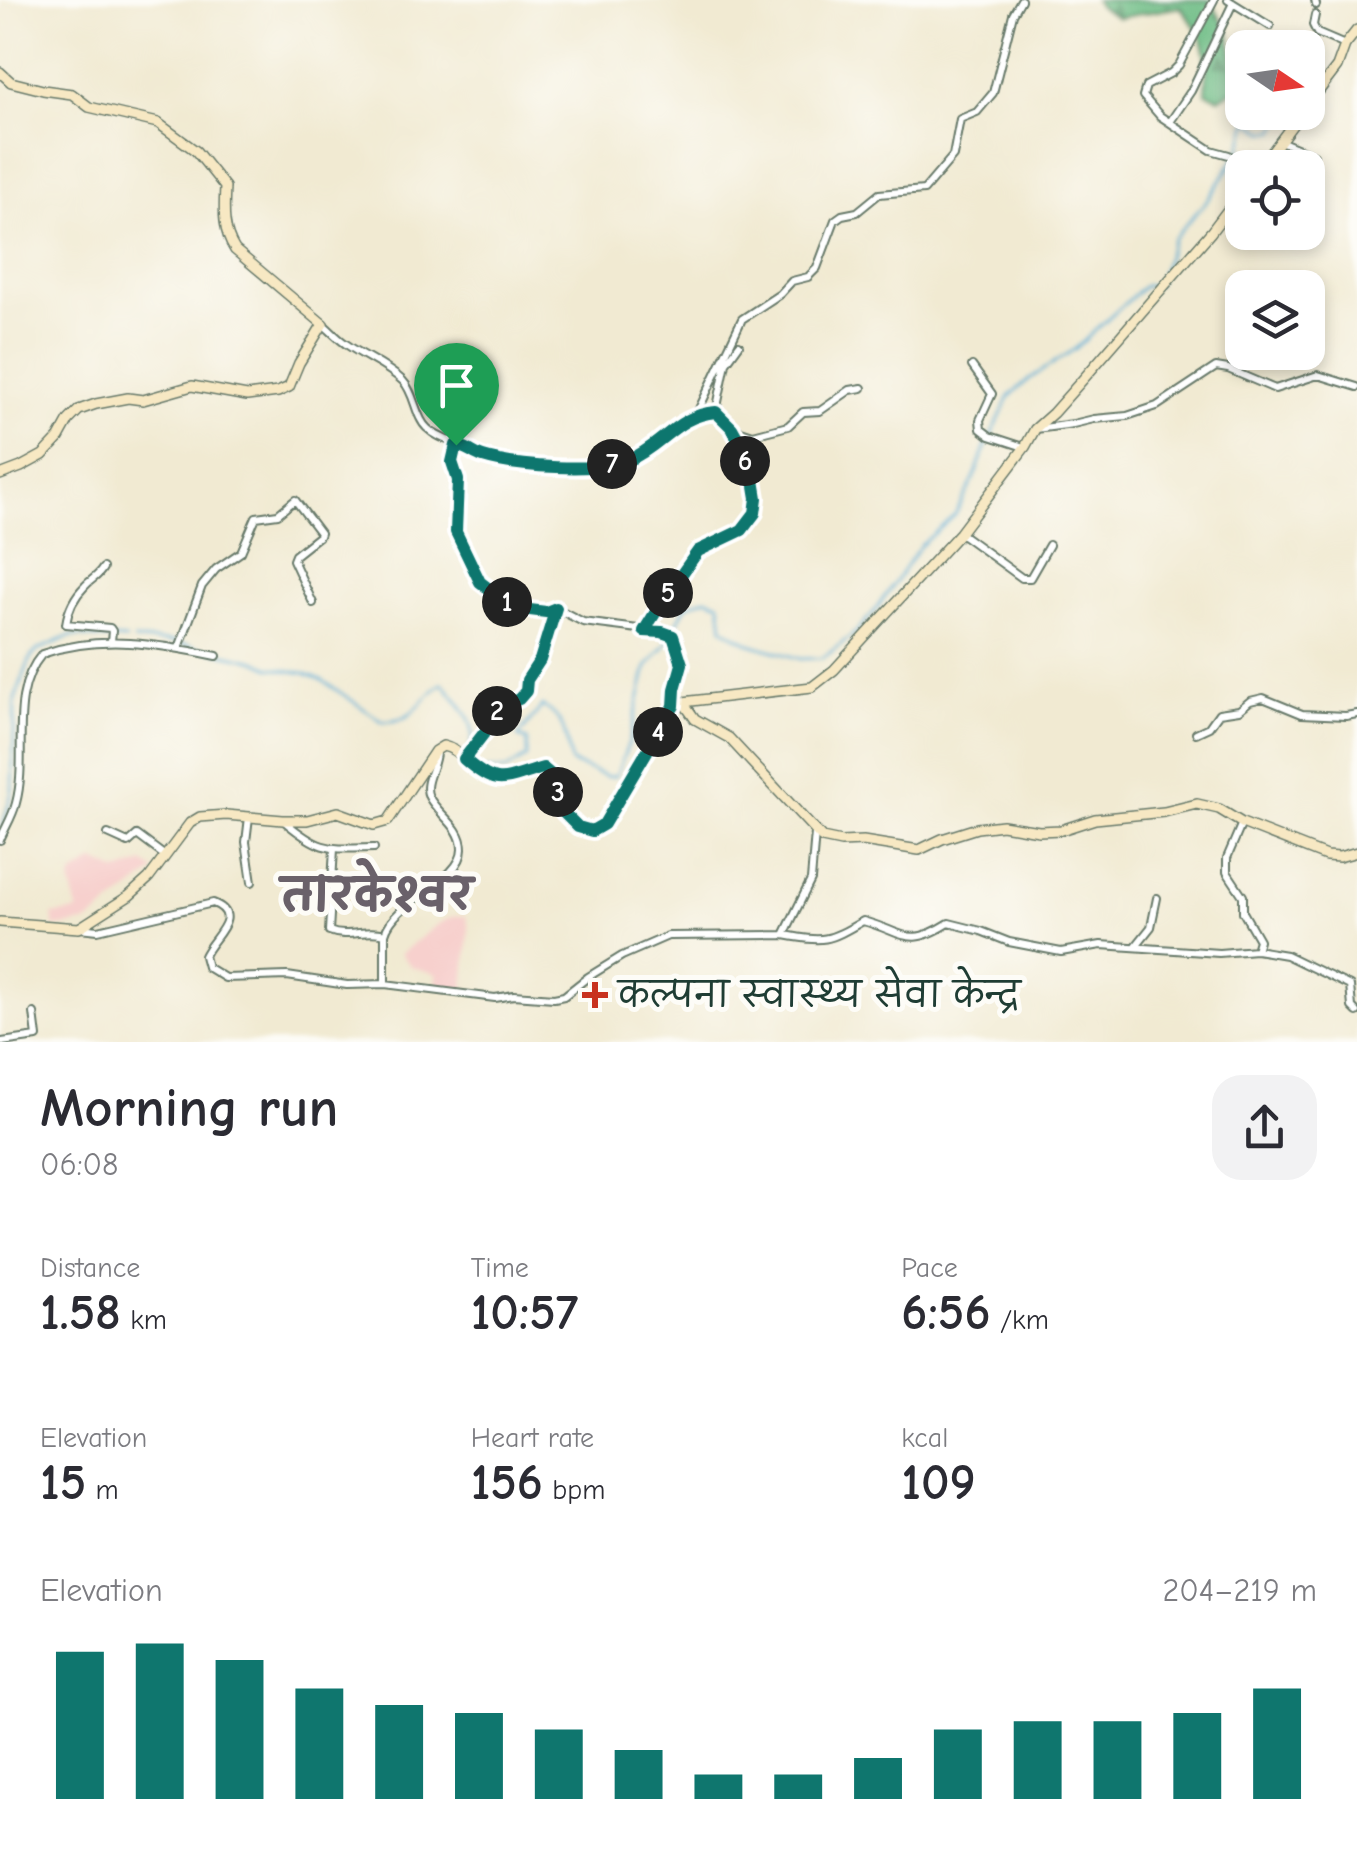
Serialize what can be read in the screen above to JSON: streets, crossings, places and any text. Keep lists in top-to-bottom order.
{
  "districts": ["तारकेश्वर"],
  "places": {
    "health": ["कल्पना स्वास्थ्य सेवा केन्द्र"]
  },
  "north": "right",
  "page": {
    "pins": [
      "6",
      "7",
      "5",
      "1",
      "2",
      "4",
      "3"
    ],
    "heading": ["Morning run", "06:08"],
    "stats": [
      ["Distance", "1.58 km"],
      ["Time", "10:57"],
      ["Pace", "6:56 /km"],
      ["Elevation", "15 m"],
      ["Heart rate", "156 bpm"],
      ["kcal", "109"]
    ],
    "chart": ["Elevation", "204–219 m"]
  }
}
